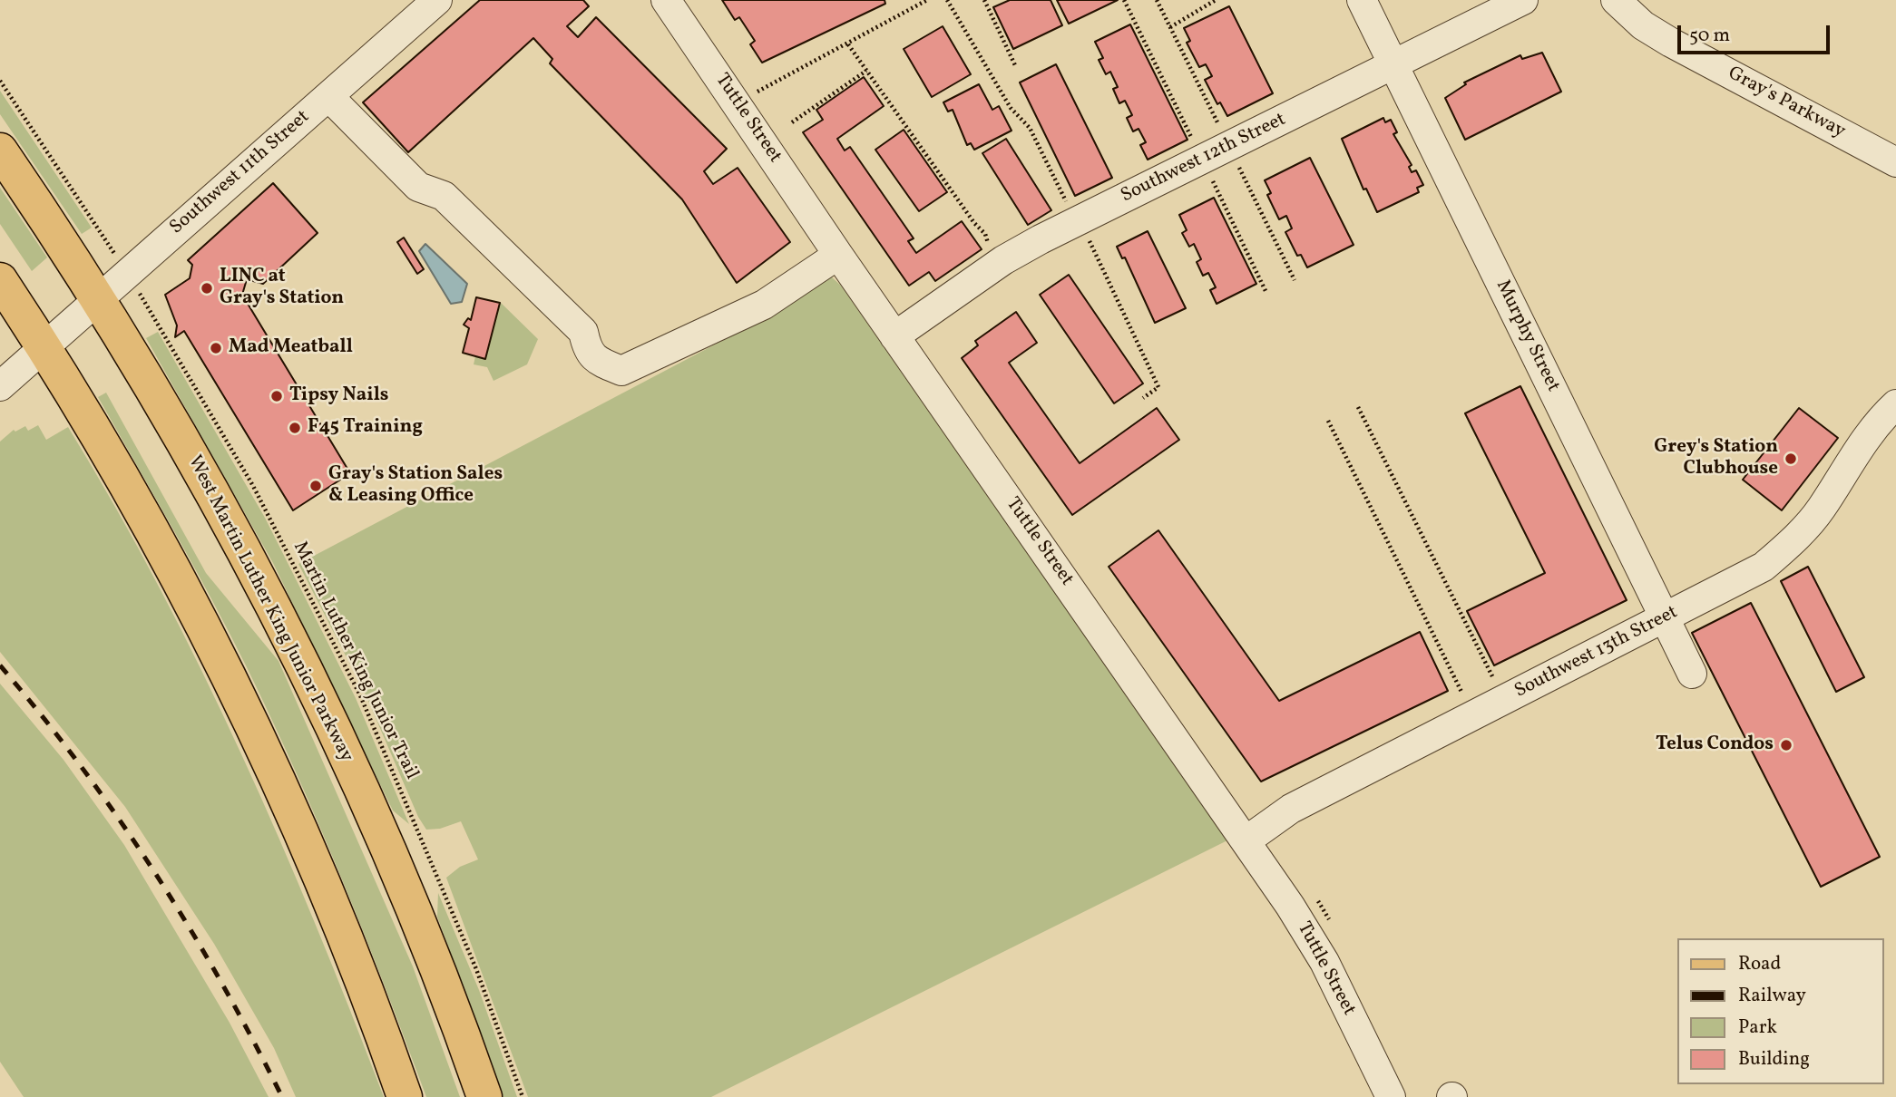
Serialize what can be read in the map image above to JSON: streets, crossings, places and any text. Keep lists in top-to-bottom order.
{
  "streets": {
    "main road": ["West Martin Luther King Junior Parkway"],
    "street": [
      "Gray's Parkway",
      "Tuttle Street",
      "Southwest 12th Street",
      "Southwest 11th Street",
      "Murphy Street",
      "Southwest 13th Street"
    ],
    "path": ["Martin Luther King Junior Trail"]
  },
  "crossings": [
    ["Tuttle Street", "Southwest 12th Street"],
    ["Tuttle Street", "Southwest 13th Street"],
    ["Southwest 12th Street", "Murphy Street"],
    ["Southwest 11th Street", "West Martin Luther King Junior Parkway"],
    ["Murphy Street", "Southwest 13th Street"]
  ],
  "places": [
    "LINC at Gray's Station",
    "Mad Meatball",
    "Tipsy Nails",
    "F45 Training",
    "Grey's Station Clubhouse",
    "Gray's Station Sales & Leasing Office",
    "Telus Condos"
  ],
  "legend": [
    "Road",
    "Railway",
    "Park",
    "Building"
  ],
  "scale_bar": "50 m"
}
